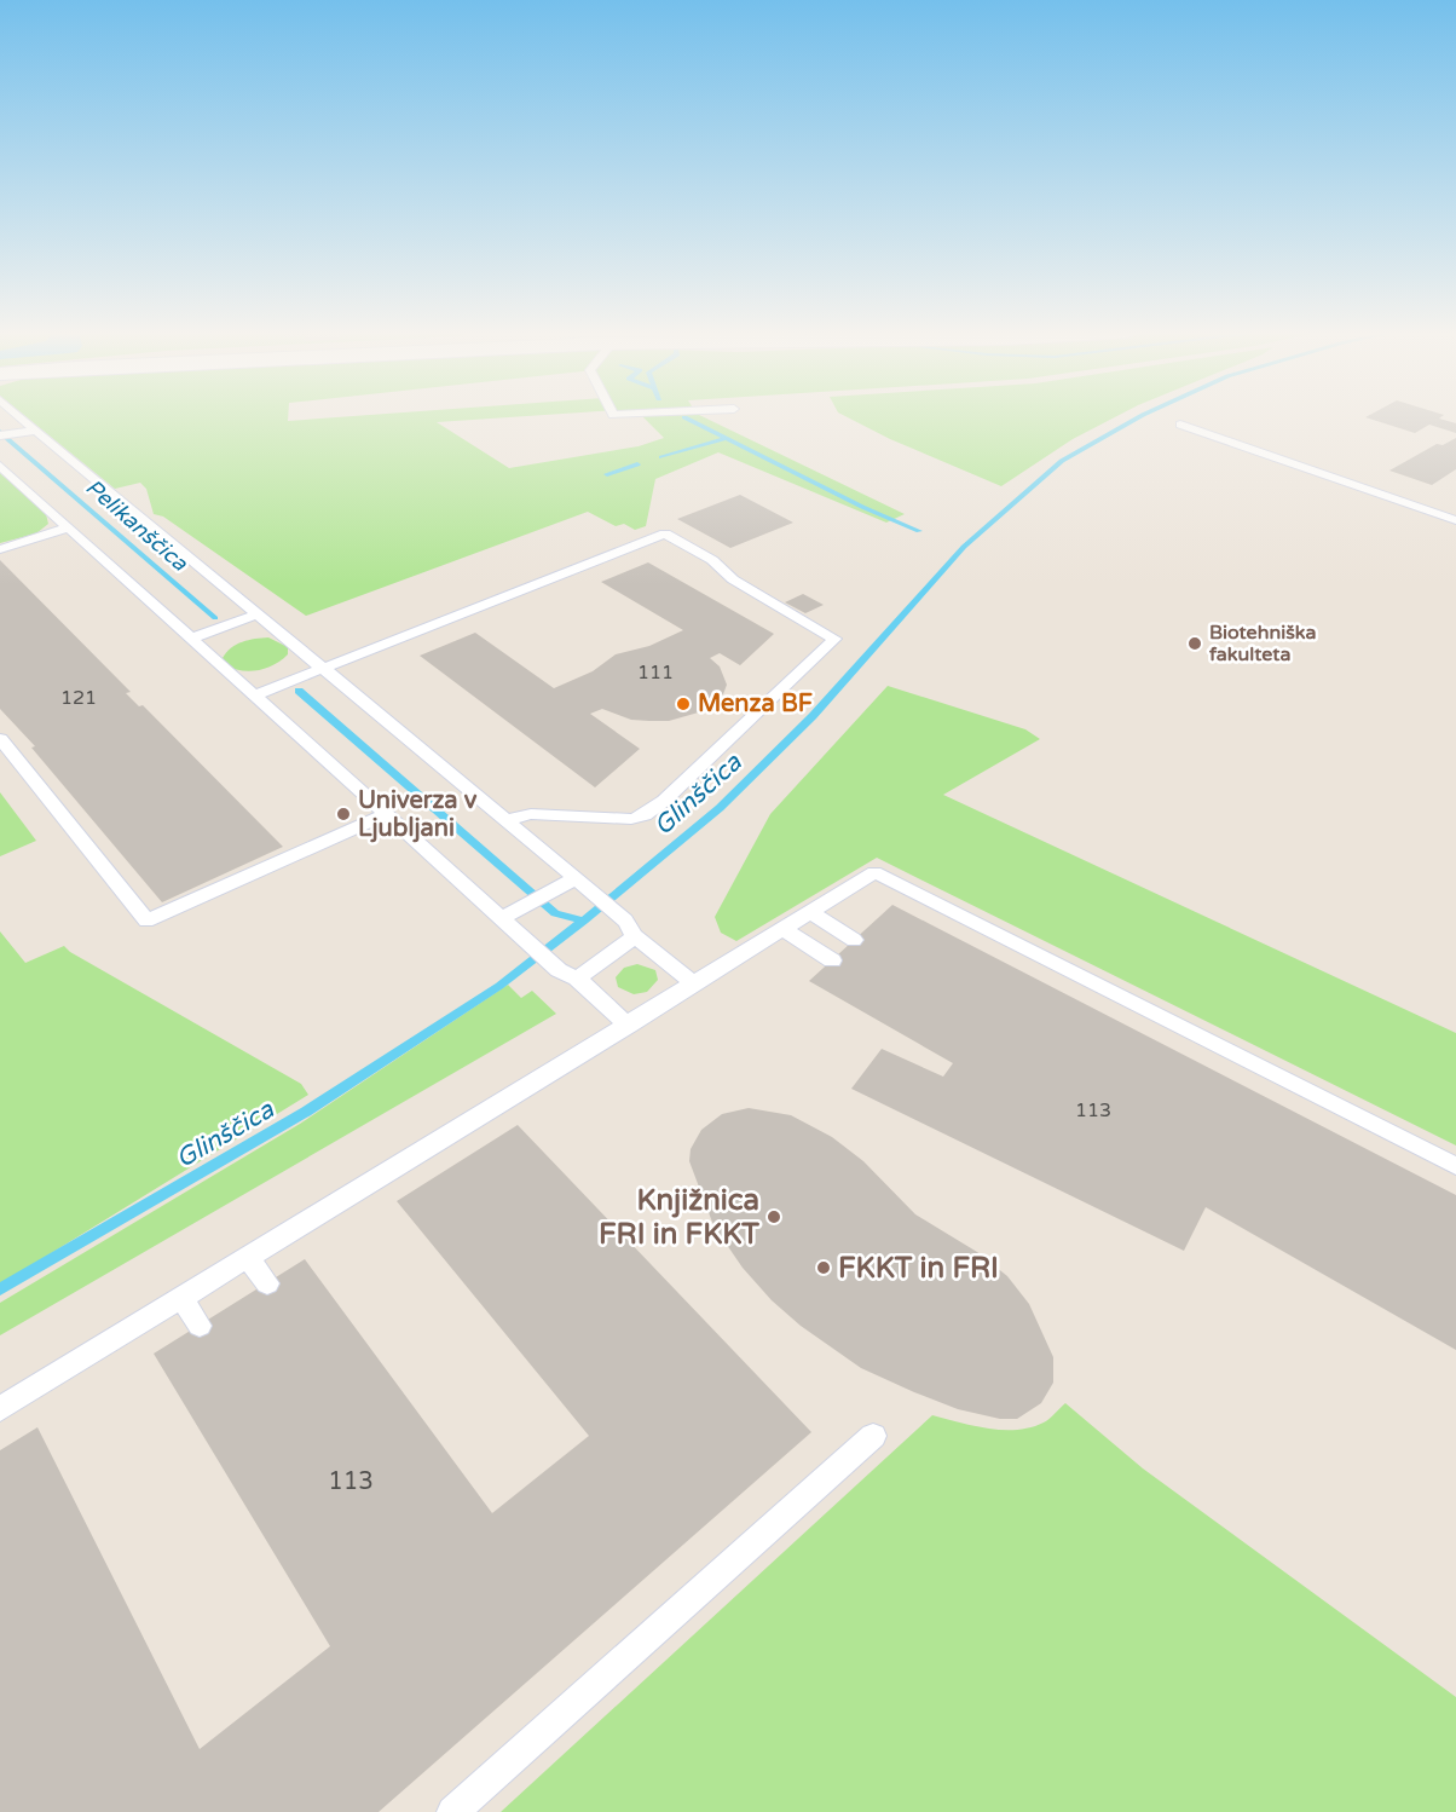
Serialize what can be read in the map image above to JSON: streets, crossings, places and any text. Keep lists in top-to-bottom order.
{
  "water": ["Pelikanščica", "Glinščica"],
  "places": [
    "Biotehniška fakulteta",
    "Menza BF",
    "Univerza v Ljubljani",
    "Knjižnica FRI in FKKT",
    "FKKT in FRI"
  ],
  "house_numbers": [
    "111",
    "121",
    "113",
    "113"
  ]
}
